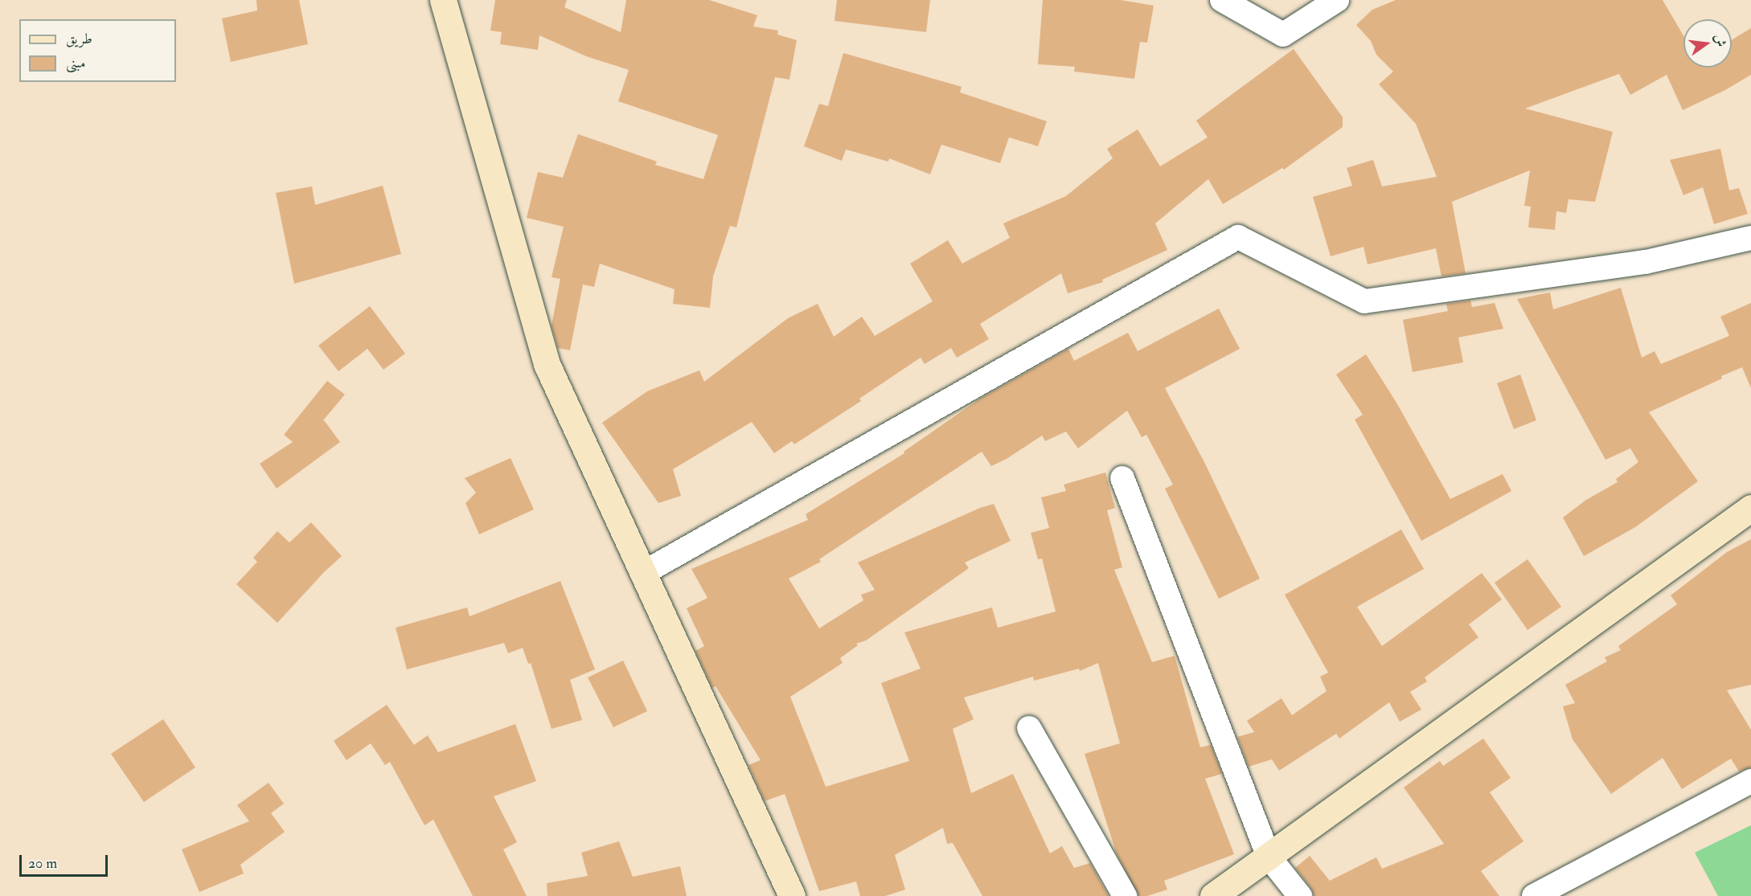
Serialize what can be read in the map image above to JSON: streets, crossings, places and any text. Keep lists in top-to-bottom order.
{
  "legend": ["طريق", "مبنى"],
  "scale_bar": "20 m",
  "north": "right"
}
